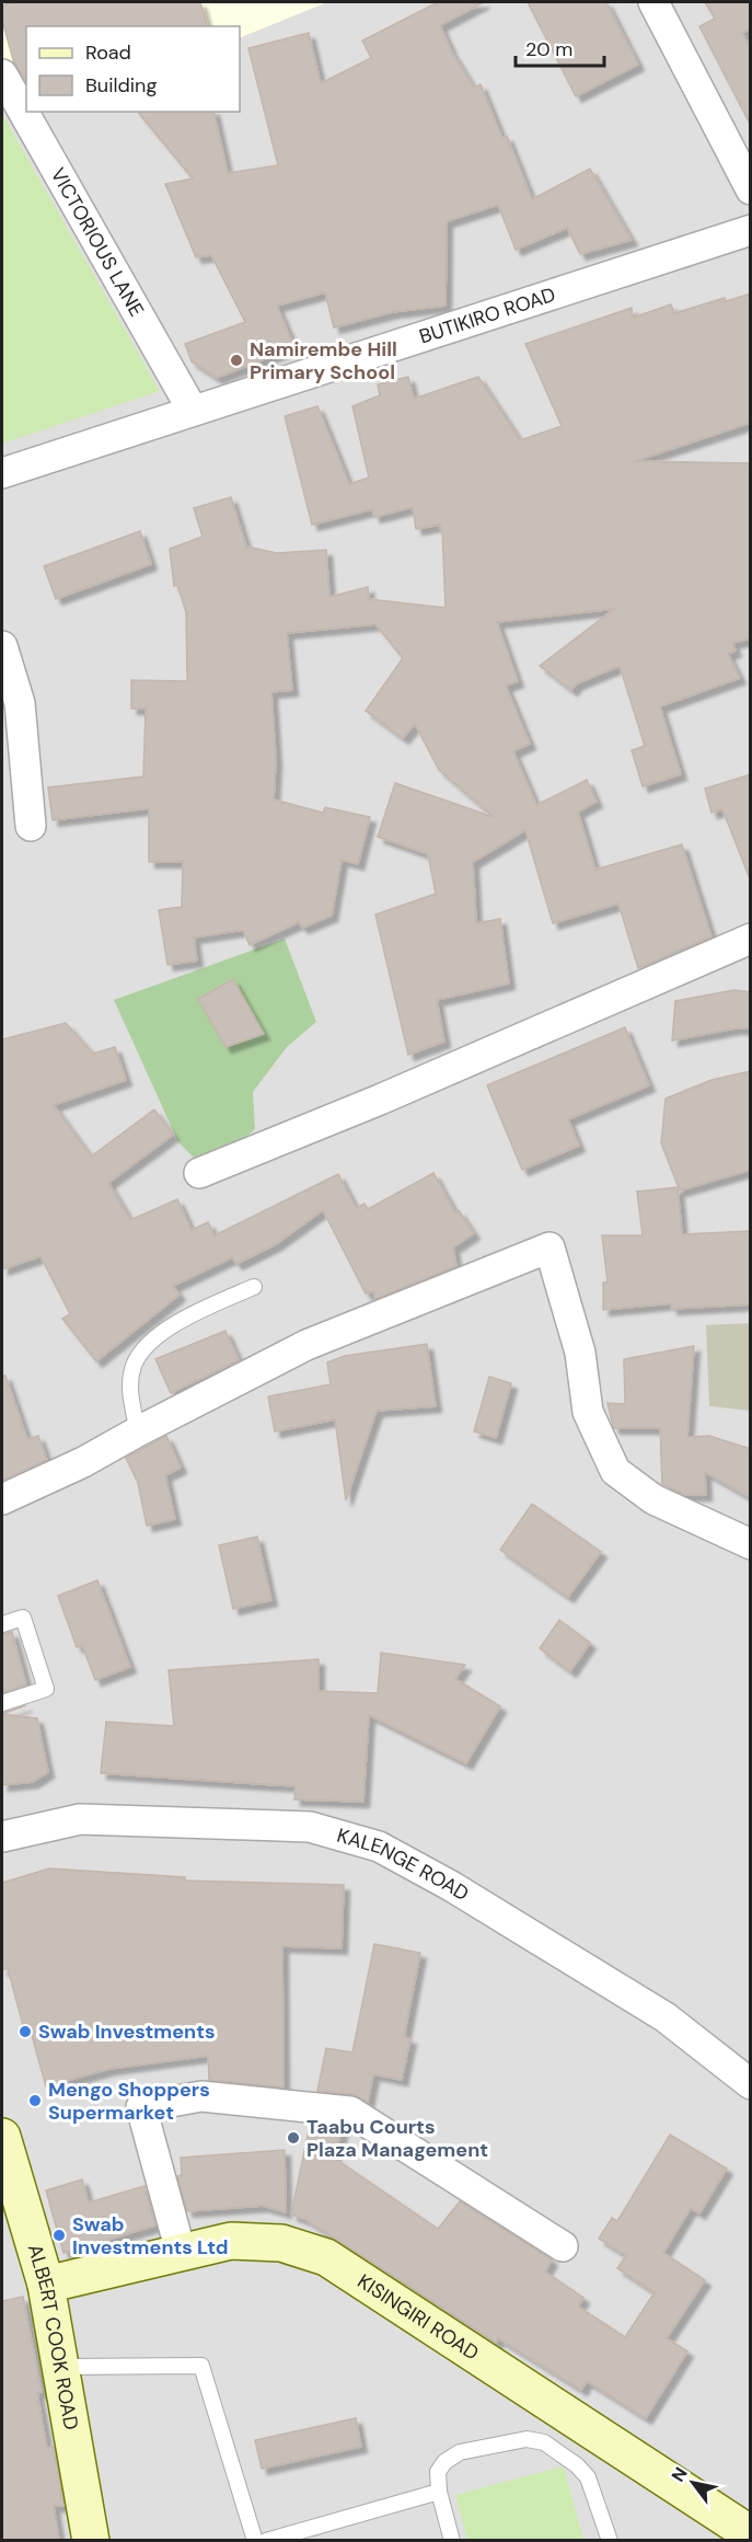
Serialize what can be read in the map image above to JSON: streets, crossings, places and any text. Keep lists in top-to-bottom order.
{
  "streets": {
    "main road": ["KISINGIRI ROAD", "ALBERT COOK ROAD"],
    "street": ["VICTORIOUS LANE", "BUTIKIRO ROAD", "KALENGE ROAD"]
  },
  "crossings": [
    ["VICTORIOUS LANE", "BUTIKIRO ROAD"],
    ["KISINGIRI ROAD", "ALBERT COOK ROAD"]
  ],
  "places": [
    "Namirembe Hill Primary School",
    "Swab Investments",
    "Mengo Shoppers Supermarket",
    "Taabu Courts Plaza Management",
    "Swab Investments Ltd"
  ],
  "legend": ["Road", "Building"],
  "scale_bar": "20 m",
  "north": "top left"
}
